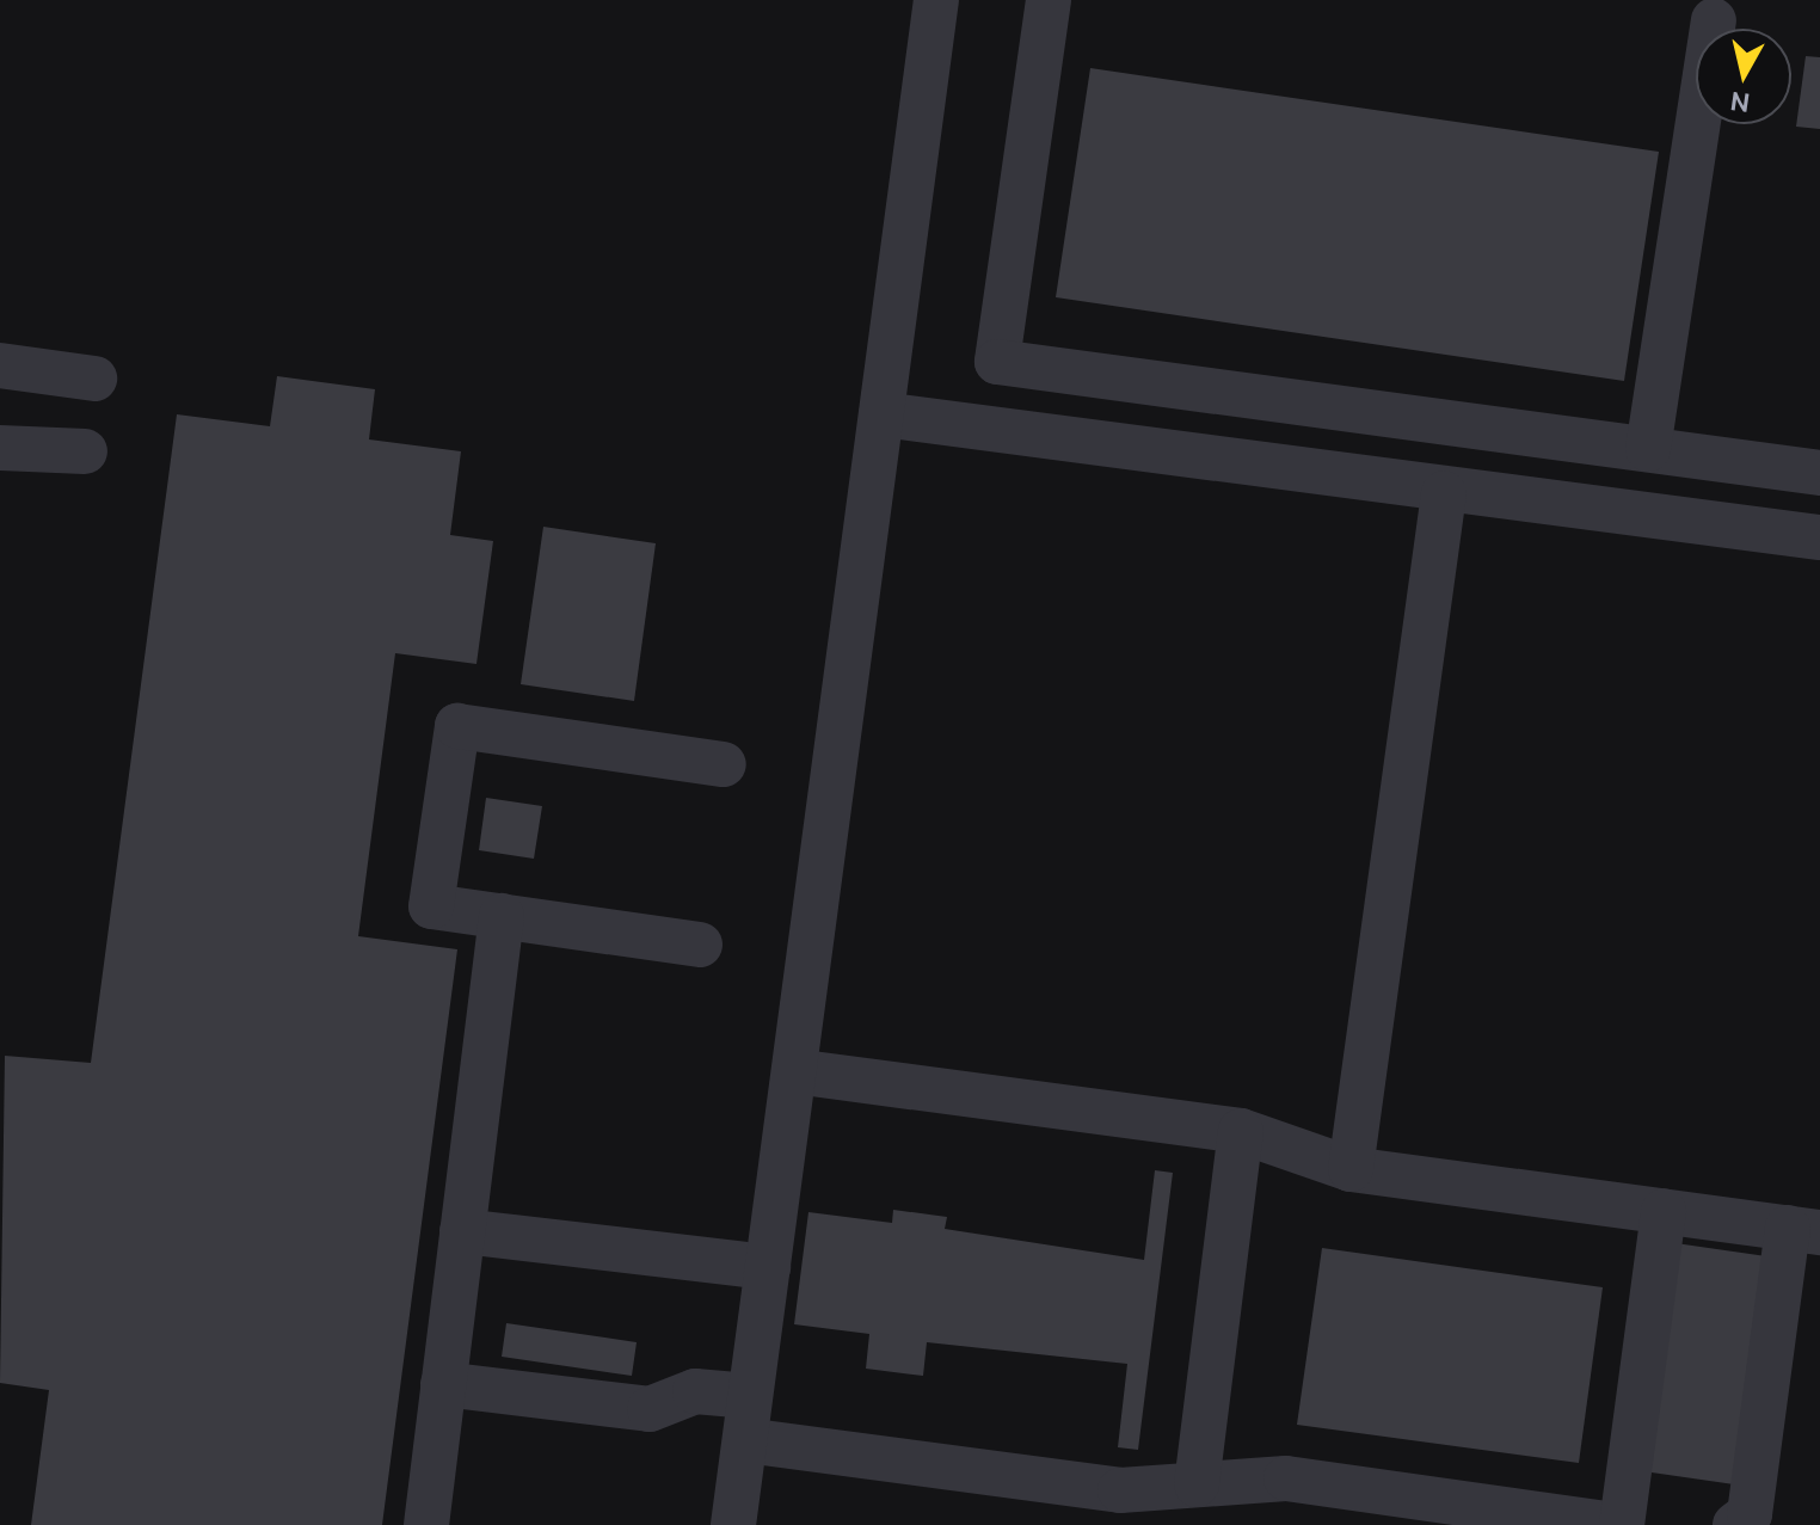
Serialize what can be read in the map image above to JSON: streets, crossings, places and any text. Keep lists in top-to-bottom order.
{
  "north": "bottom"
}
